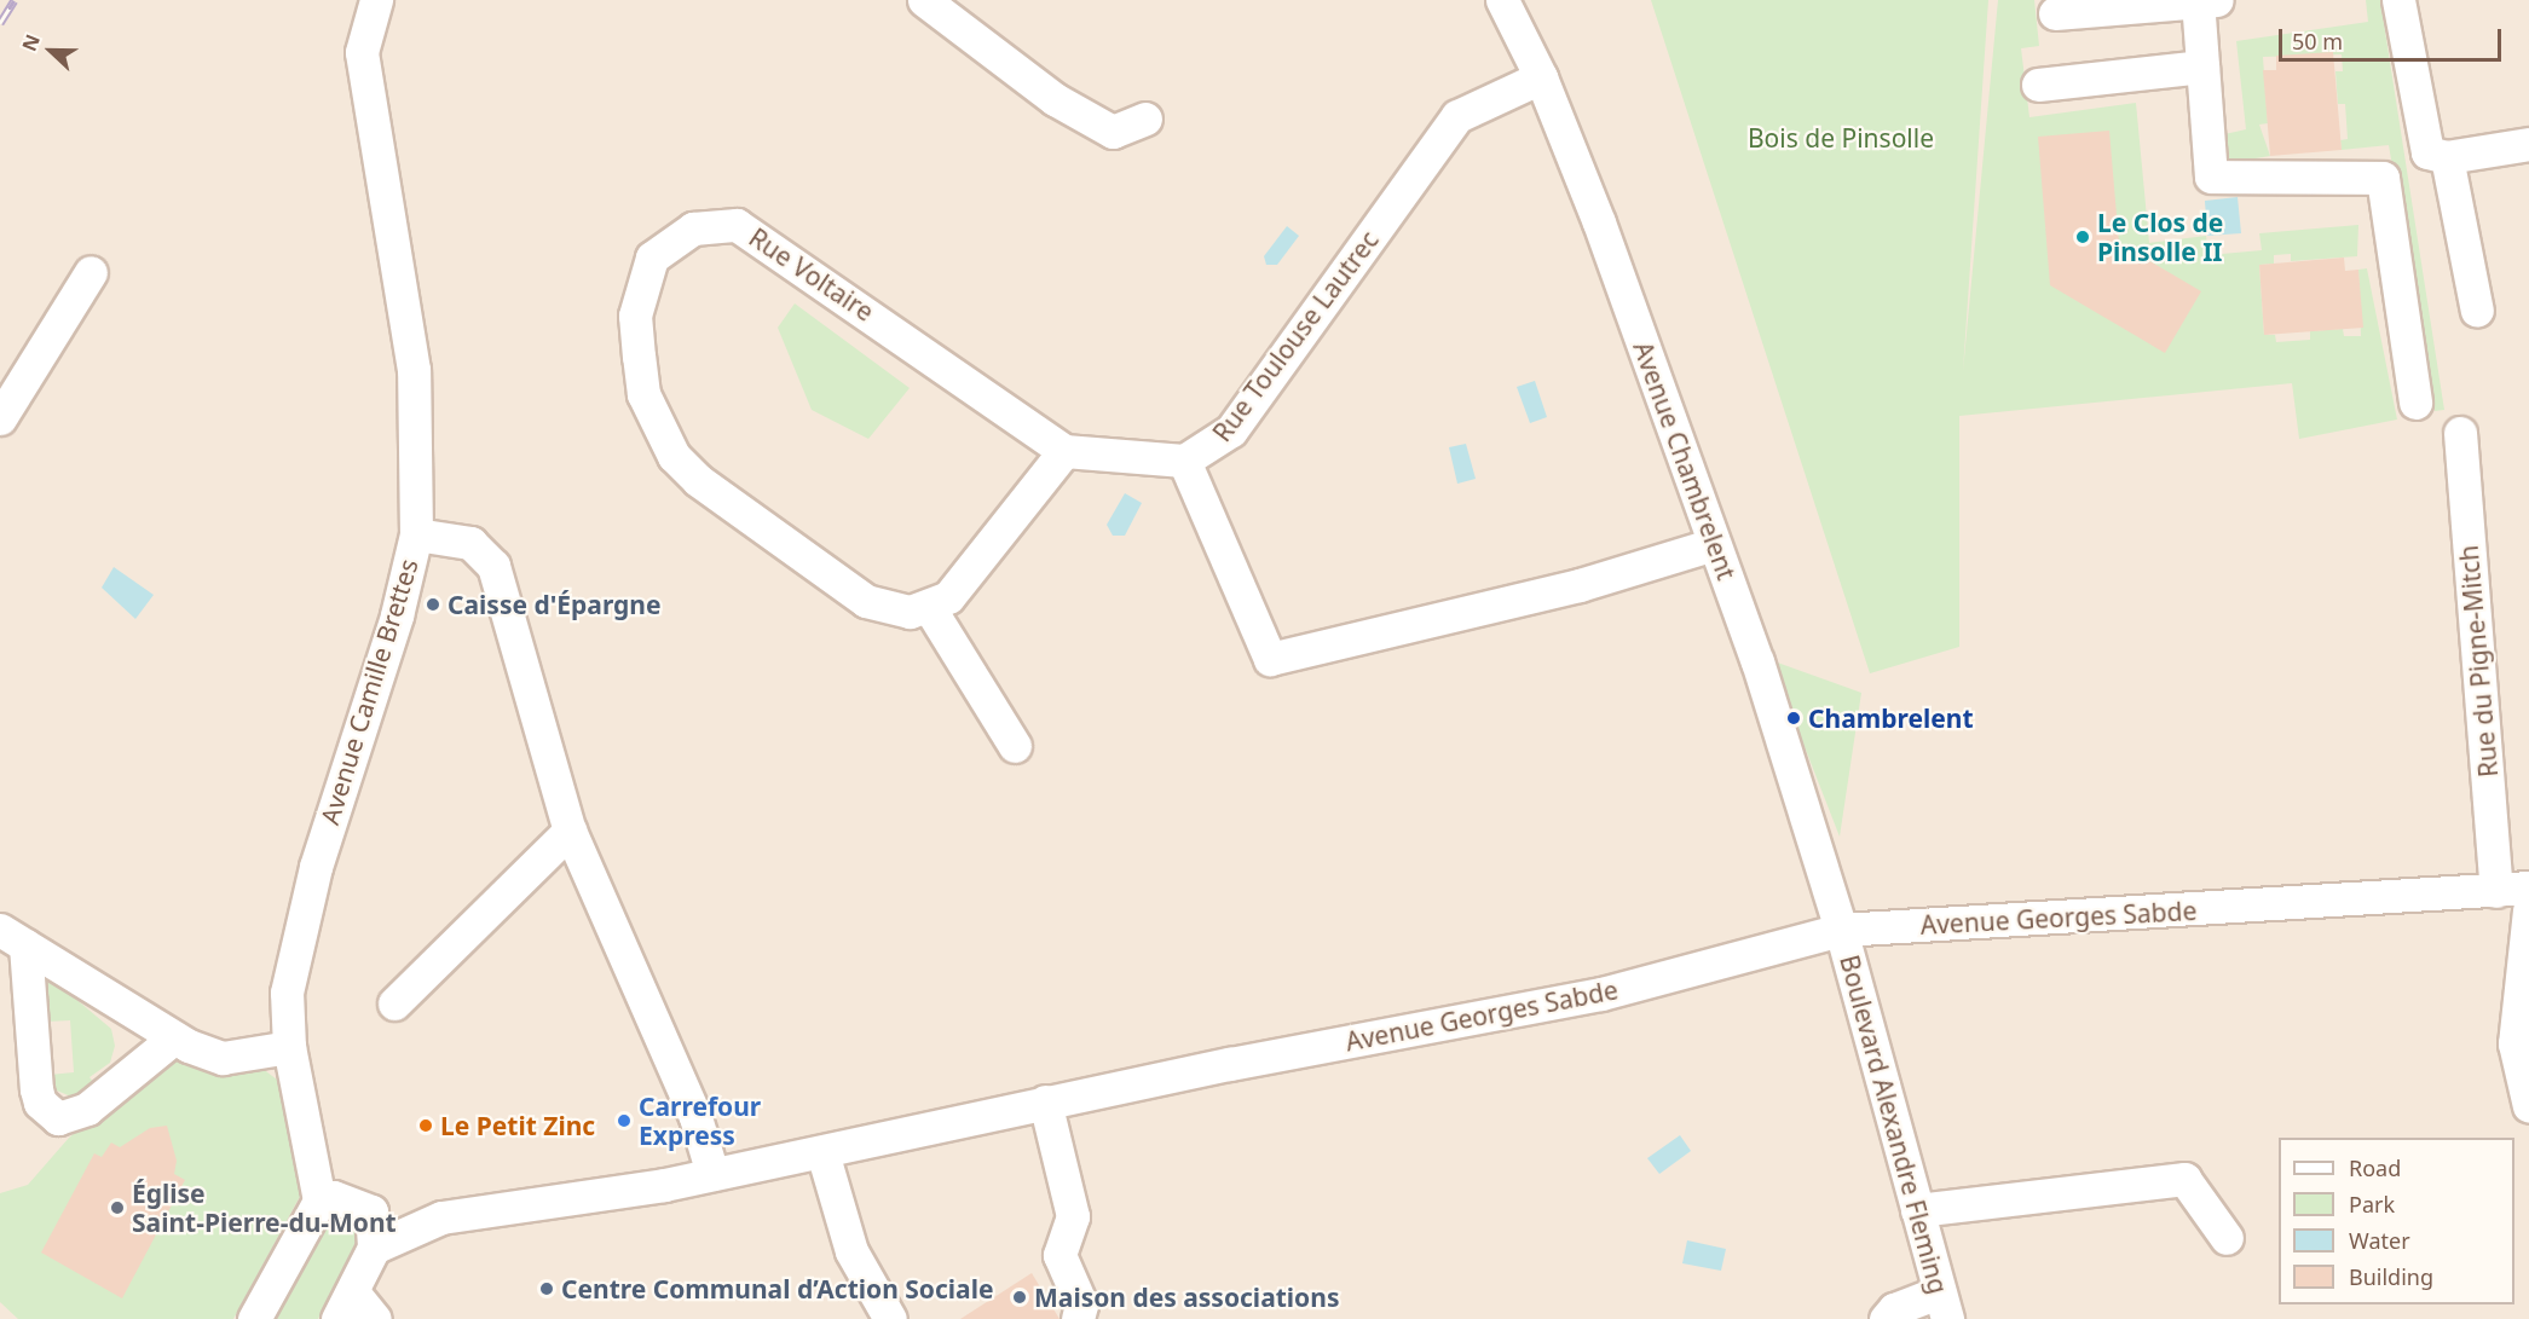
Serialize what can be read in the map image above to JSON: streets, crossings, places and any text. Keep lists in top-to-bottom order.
{
  "streets": {
    "street": [
      "Rue Voltaire",
      "Rue Toulouse Lautrec",
      "Avenue Chambrelent",
      "Rue du Pigne-Mitch",
      "Avenue Camille Brettes",
      "Avenue Georges Sabde",
      "Boulevard Alexandre Fleming"
    ]
  },
  "crossings": [
    ["Rue Toulouse Lautrec", "Avenue Chambrelent"],
    ["Avenue Chambrelent", "Avenue Georges Sabde"],
    ["Avenue Chambrelent", "Boulevard Alexandre Fleming"],
    ["Rue du Pigne-Mitch", "Avenue Georges Sabde"],
    ["Avenue Georges Sabde", "Boulevard Alexandre Fleming"]
  ],
  "parks": ["Bois de Pinsolle"],
  "places": [
    "Le Clos de Pinsolle II",
    "Caisse d'Épargne",
    "Chambrelent",
    "Carrefour Express",
    "Le Petit Zinc",
    "Église Saint-Pierre-du-Mont",
    "Centre Communal d’Action Sociale",
    "Maison des associations"
  ],
  "legend": [
    "Road",
    "Park",
    "Water",
    "Building"
  ],
  "scale_bar": "50 m",
  "north": "left"
}
